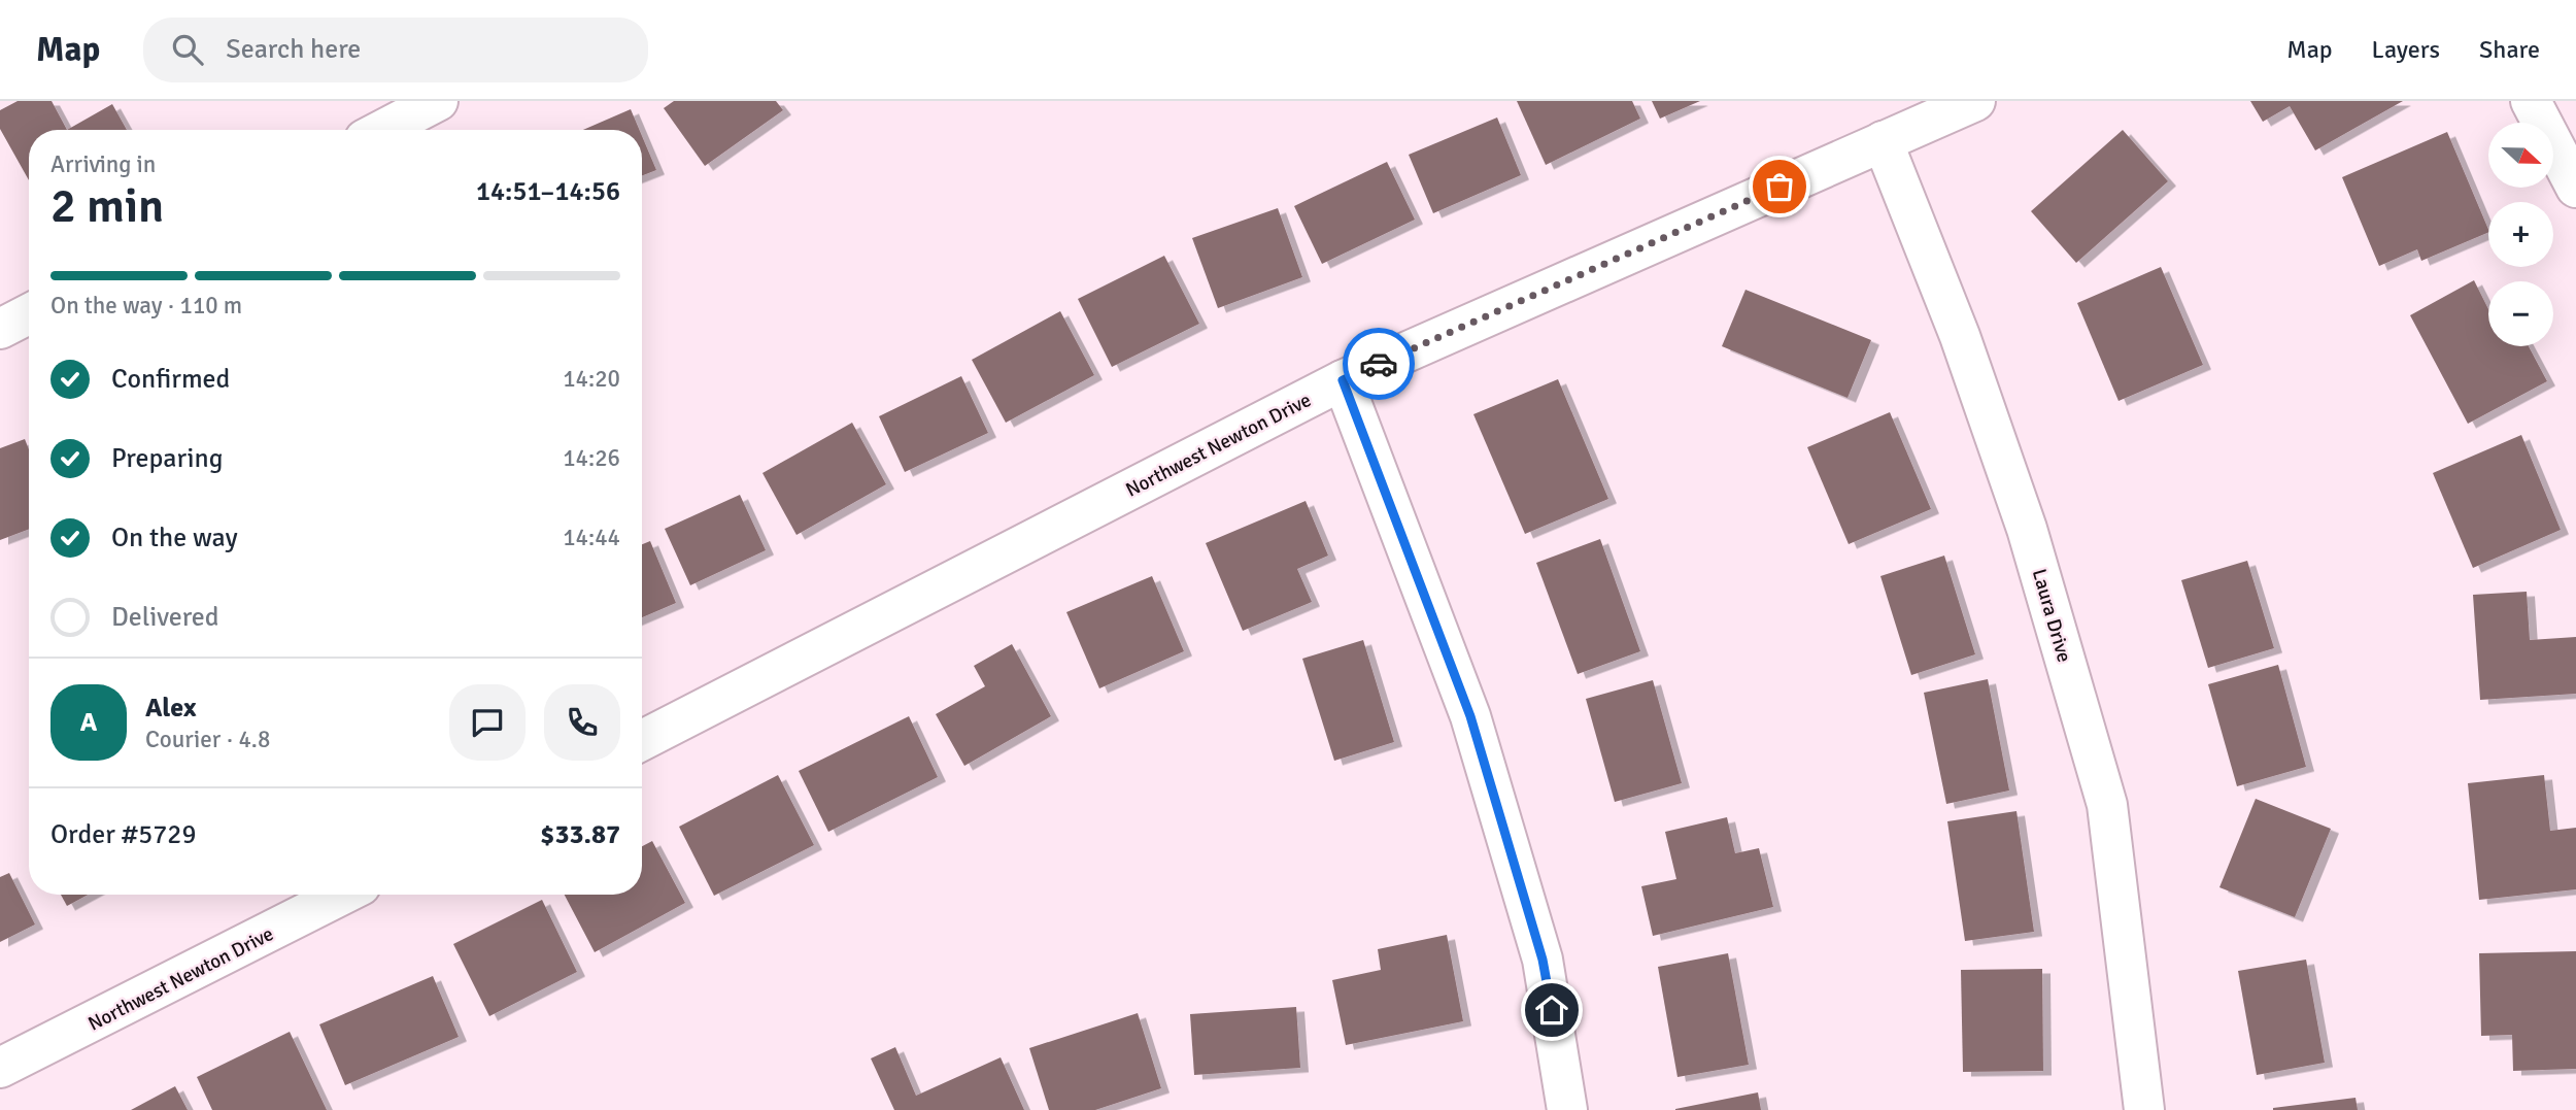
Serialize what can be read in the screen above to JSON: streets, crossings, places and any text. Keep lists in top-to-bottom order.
{
  "streets": {
    "street": ["Northwest Newton Drive", "Laura Drive"]
  },
  "crossings": [
    ["Northwest Newton Drive", "Laura Drive"]
  ],
  "north": "right",
  "page": {
    "header": "Map",
    "search": "Search here",
    "nav": ["Map", "Layers", "Share"],
    "map_buttons": ["+", "−"],
    "heading": ["2 min", "Arriving in", "14:51–14:56"],
    "panel": [
      "Alex",
      "Courier · 4.8",
      "Order #5729",
      "$33.87"
    ],
    "bar": "On the way · 110 m",
    "list": [
      ["Confirmed", "14:20"],
      ["Preparing", "14:26"],
      ["On the way", "14:44"],
      "Delivered"
    ],
    "round": "A"
  }
}
